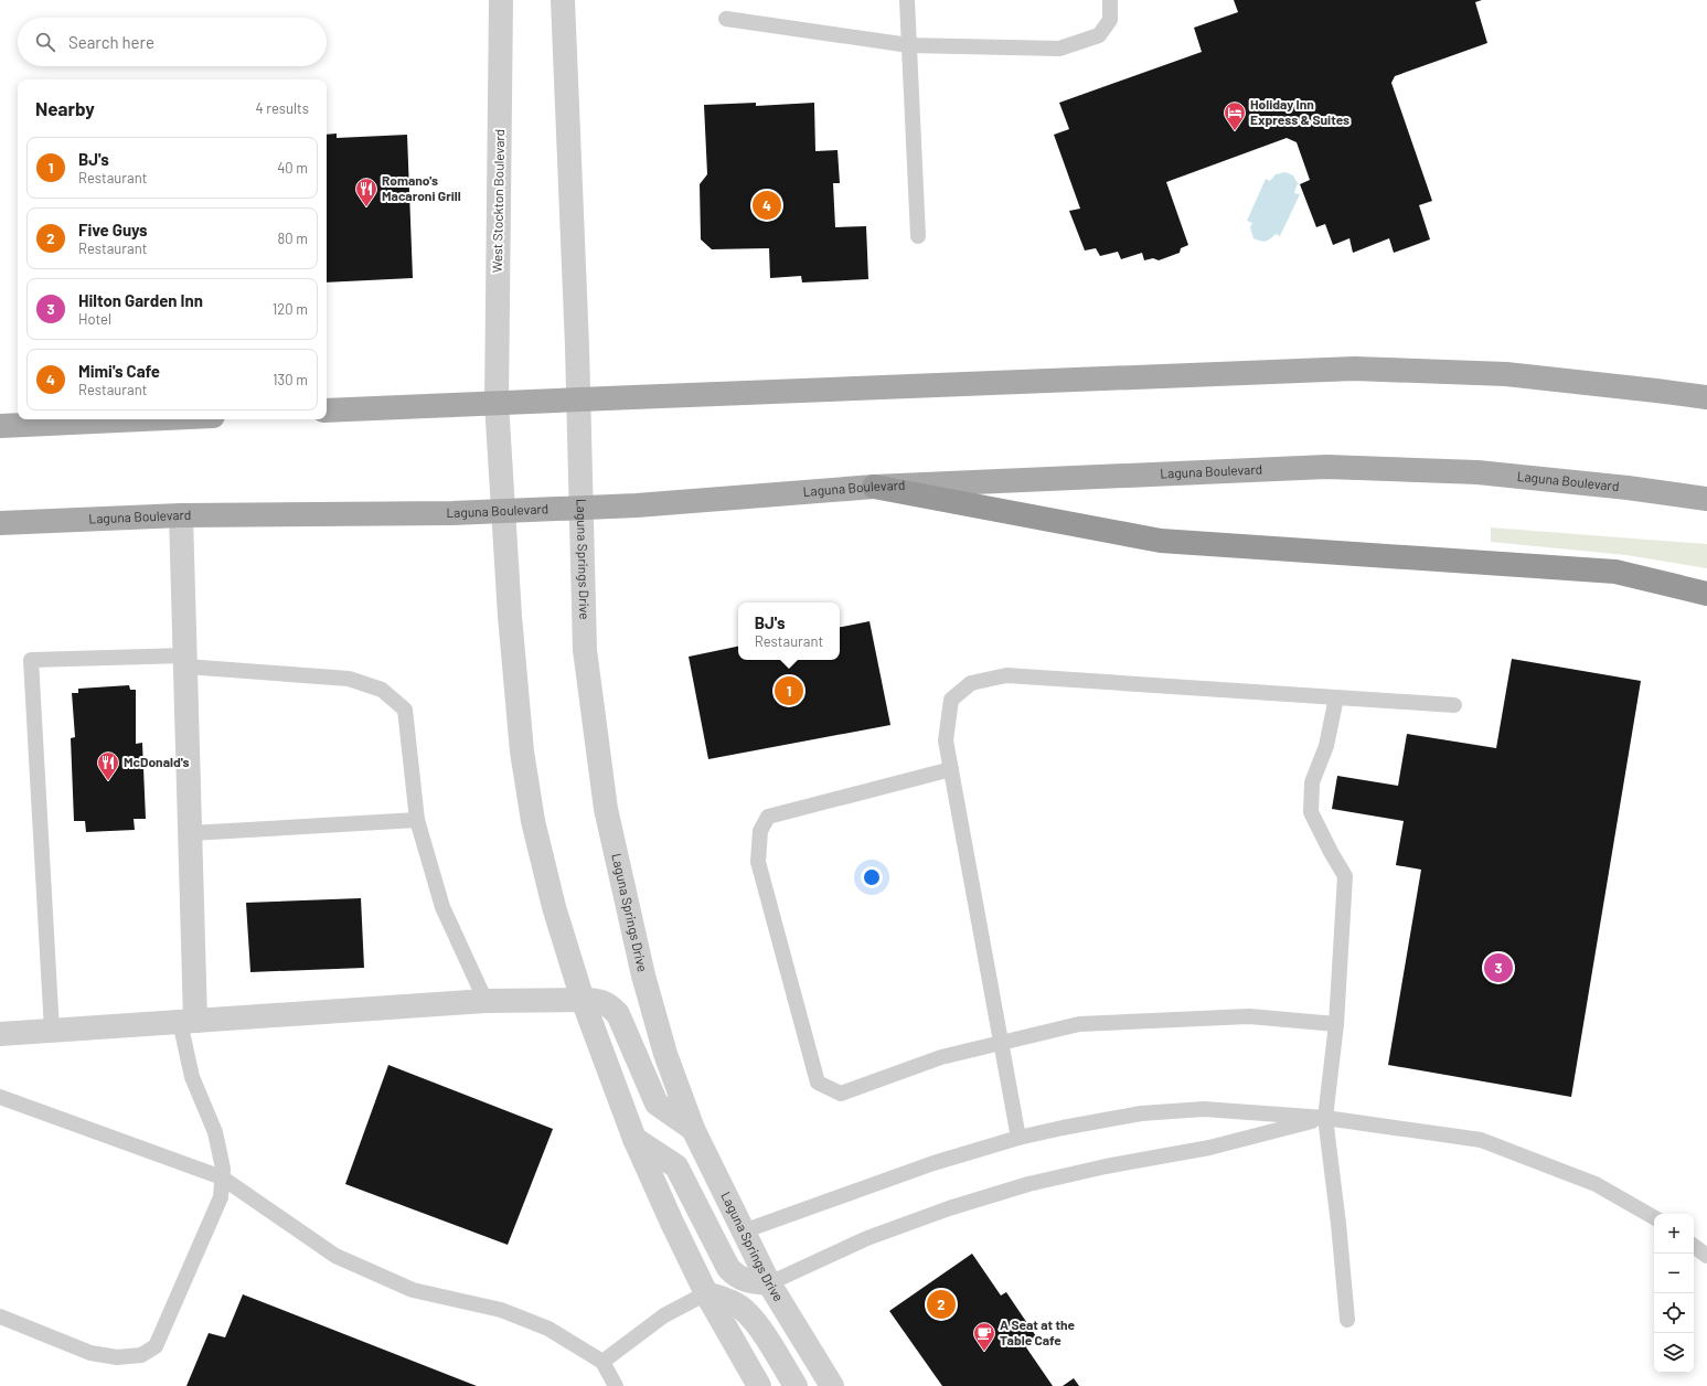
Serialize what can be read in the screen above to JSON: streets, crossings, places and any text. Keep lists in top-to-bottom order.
{
  "streets": {
    "main road": ["Laguna Boulevard"],
    "street": ["West Stockton Boulevard", "Laguna Springs Drive"]
  },
  "crossings": [
    ["Laguna Boulevard", "Laguna Springs Drive"]
  ],
  "places": {
    "hotel": ["Holiday Inn Express & Suites"],
    "restaurant": ["Romano's Macaroni Grill", "McDonald's"],
    "cafe": ["A Seat at the Table Cafe"]
  },
  "page": {
    "search": "Search here",
    "heading": ["Nearby", "4 results"],
    "list": [
      {
        "mark": "1",
        "name": "BJ's",
        "note": "Restaurant",
        "value": "40 m"
      },
      {
        "mark": "2",
        "name": "Five Guys",
        "note": "Restaurant",
        "value": "80 m"
      },
      {
        "mark": "3",
        "name": "Hilton Garden Inn",
        "note": "Hotel",
        "value": "120 m"
      },
      {
        "mark": "4",
        "name": "Mimi's Cafe",
        "note": "Restaurant",
        "value": "130 m"
      }
    ],
    "pins": [
      "4",
      "1",
      "3",
      "2"
    ],
    "popup": ["BJ's", "Restaurant"],
    "map_buttons": ["+", "−"]
  }
}
